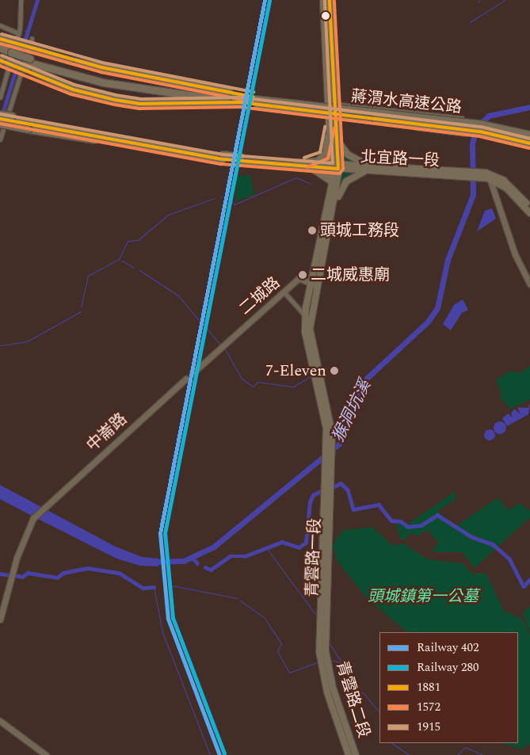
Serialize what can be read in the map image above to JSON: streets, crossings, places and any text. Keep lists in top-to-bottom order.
{
  "streets": {
    "highway": ["蔣渭水高速公路"],
    "main road": ["北宜路一段", "青雲路一段", "青雲路二段"],
    "street": ["二城路", "中崙路"]
  },
  "crossings": [
    ["二城路", "青雲路一段"],
    ["青雲路一段", "青雲路二段"]
  ],
  "water": ["猴洞坑溪"],
  "parks": ["頭城鎮第一公墓"],
  "places": ["頭城工務段", "二城威惠廟", "7-Eleven"],
  "lines": [
    "rail line 402",
    "transit line 1881",
    "transit line 1572",
    "transit line 1915",
    "rail line 280"
  ],
  "legend": [
    "Railway 402",
    "Railway 280",
    "1881",
    "1572",
    "1915"
  ]
}
